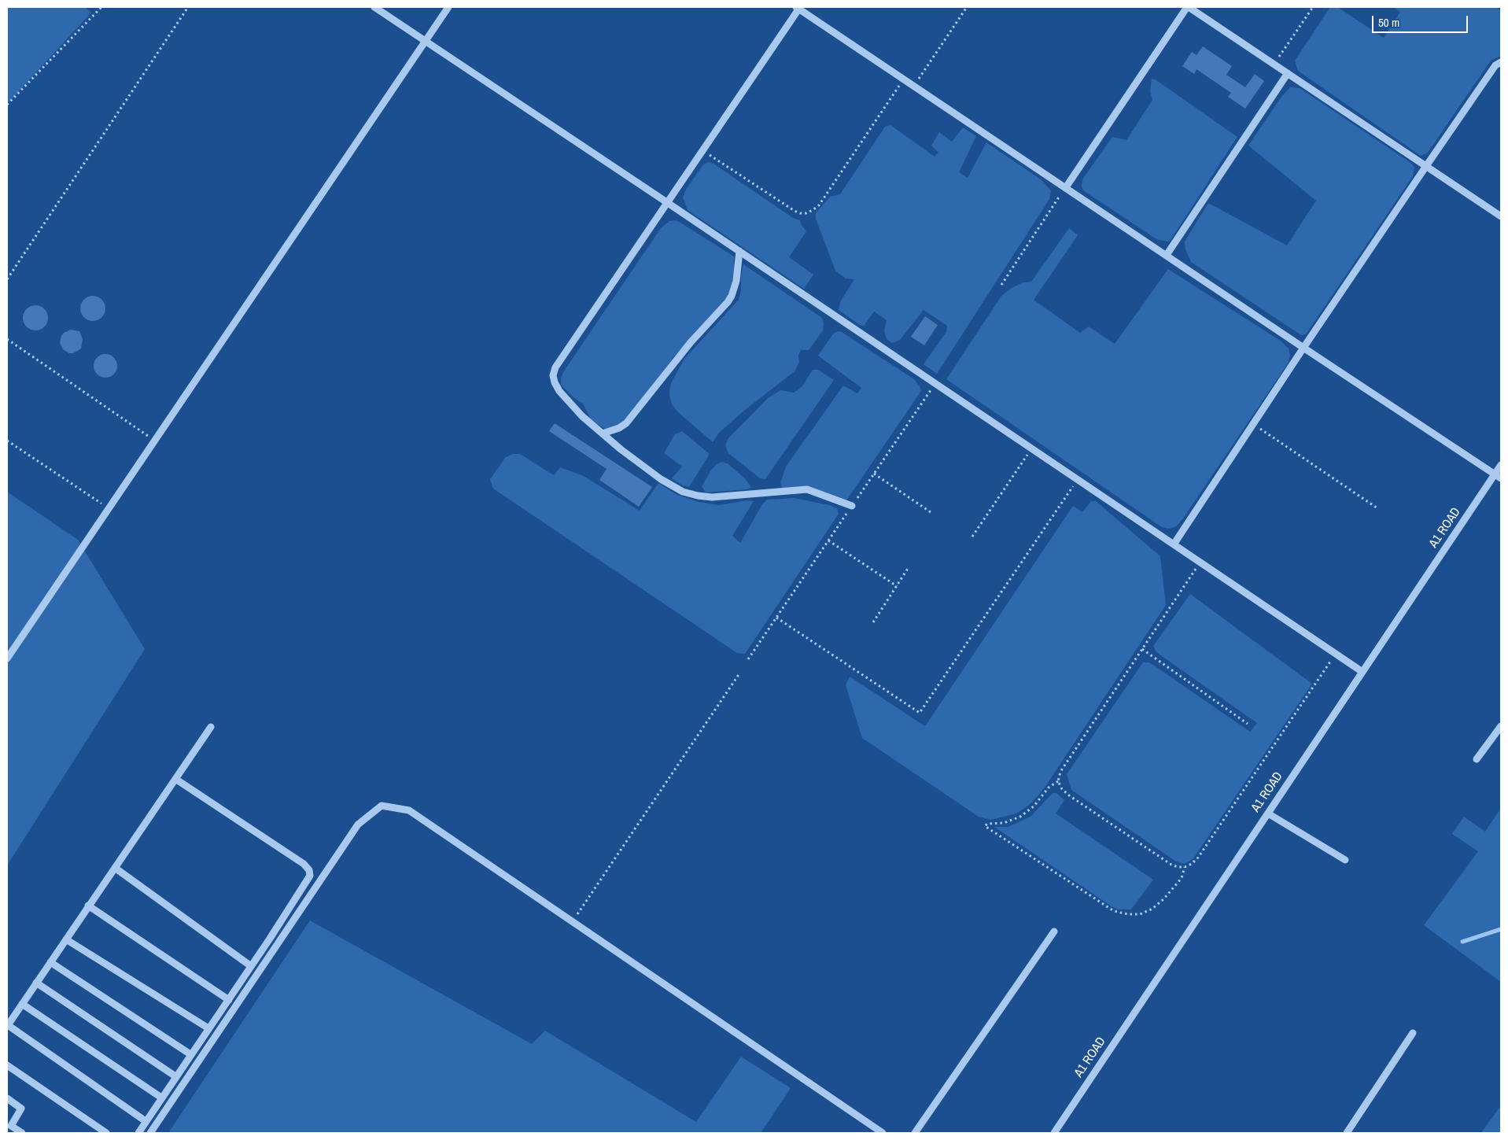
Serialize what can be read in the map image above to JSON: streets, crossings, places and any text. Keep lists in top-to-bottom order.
{
  "streets": {
    "lane": ["A1 ROAD"]
  },
  "scale_bar": "50 m"
}
